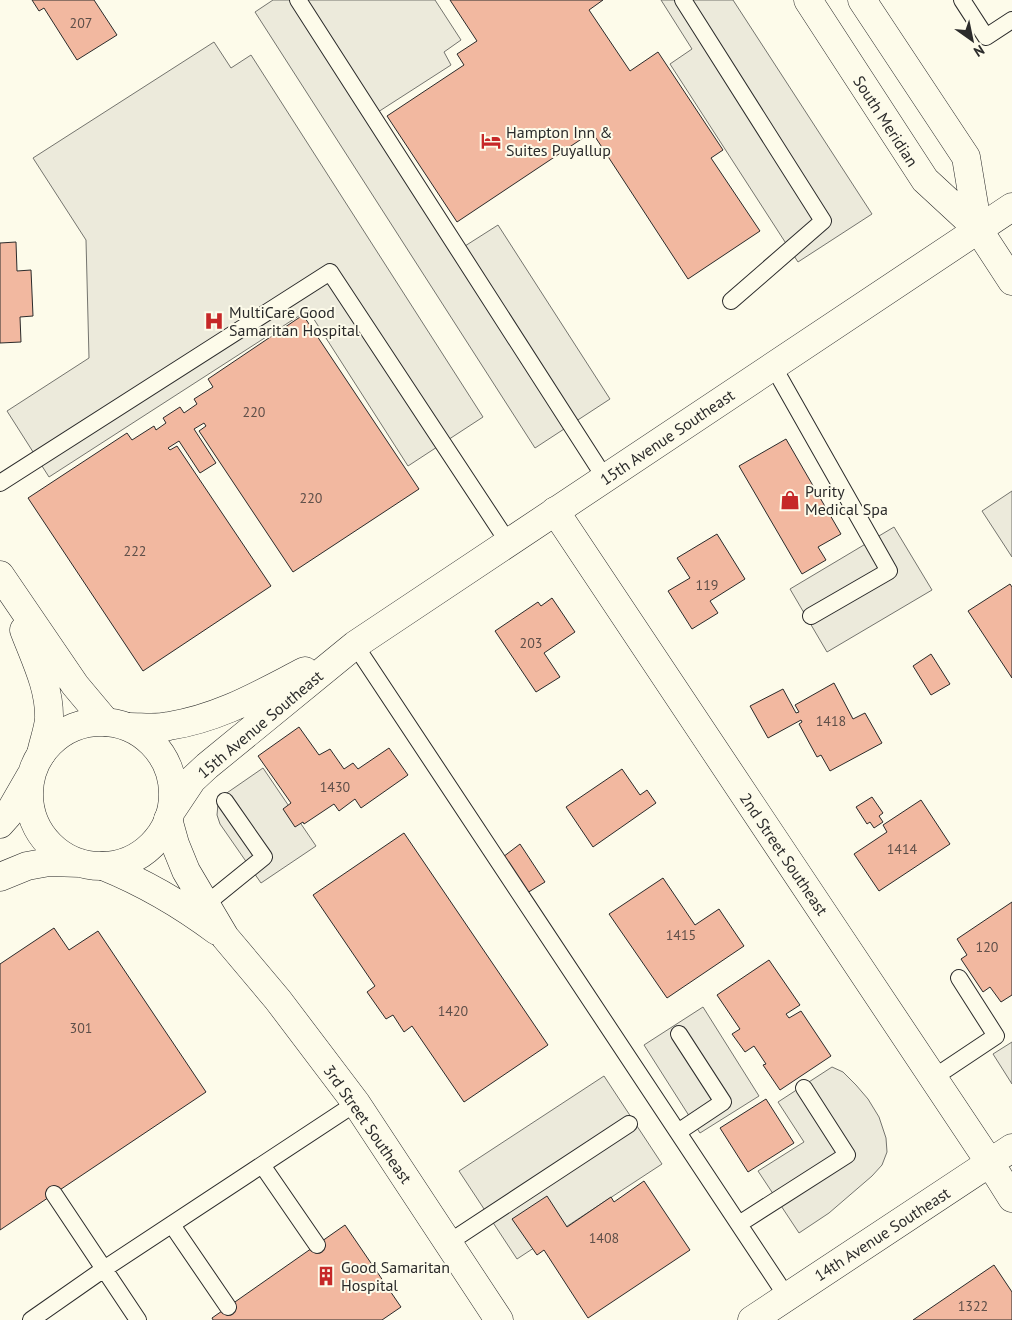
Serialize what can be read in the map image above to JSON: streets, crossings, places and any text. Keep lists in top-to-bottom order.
{
  "streets": {
    "street": [
      "South Meridian",
      "15th Avenue Southeast",
      "2nd Street Southeast",
      "3rd Street Southeast",
      "14th Avenue Southeast"
    ]
  },
  "crossings": [
    ["South Meridian", "15th Avenue Southeast"],
    ["15th Avenue Southeast", "2nd Street Southeast"],
    ["15th Avenue Southeast", "3rd Street Southeast"],
    ["2nd Street Southeast", "14th Avenue Southeast"]
  ],
  "places": {
    "hotel": ["Hampton Inn & Suites Puyallup"],
    "hospital": ["MultiCare Good Samaritan Hospital"],
    "shop": ["Purity Medical Spa"],
    "building": ["Good Samaritan Hospital"]
  },
  "house_numbers": [
    "207",
    "220",
    "220",
    "222",
    "119",
    "203",
    "1418",
    "1430",
    "1414",
    "1415",
    "120",
    "1420",
    "301",
    "1408",
    "1322"
  ],
  "north": "bottom right"
}
